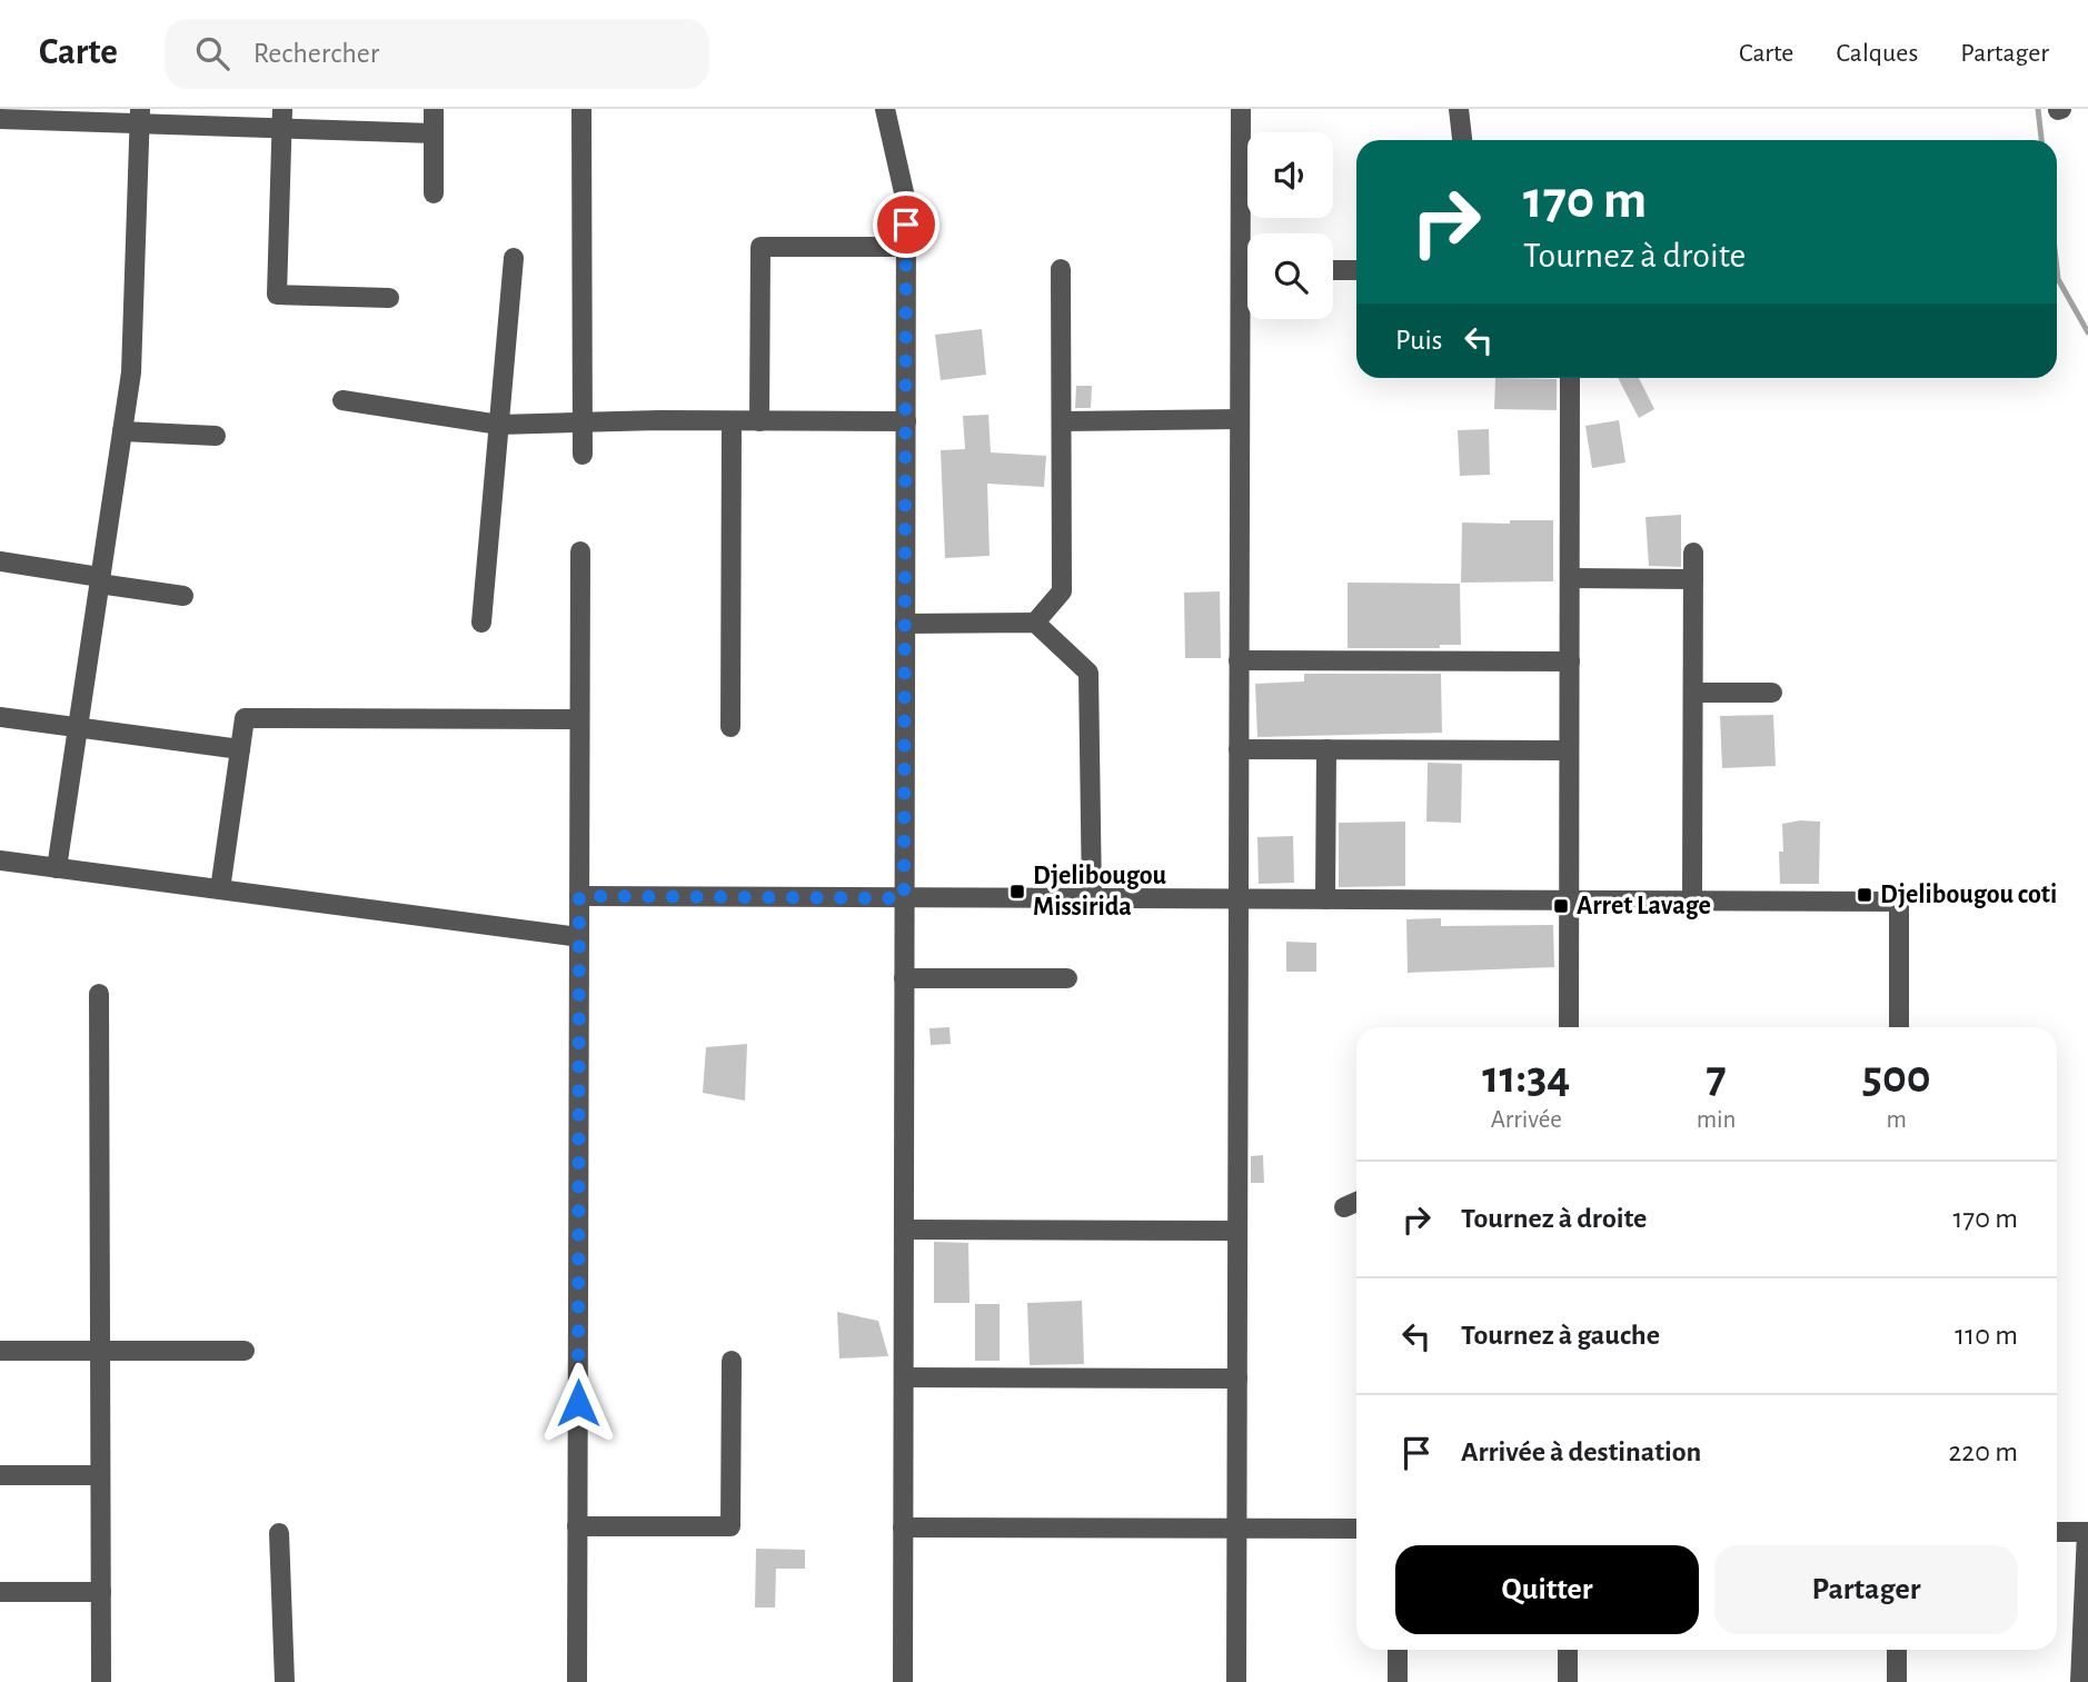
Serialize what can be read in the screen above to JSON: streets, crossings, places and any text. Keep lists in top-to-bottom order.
{
  "places": {
    "transit": ["Djelibougou Missirida", "Djelibougou coti", "Arret Lavage"]
  },
  "page": {
    "header": "Carte",
    "search": "Rechercher",
    "nav": ["Carte", "Calques", "Partager"],
    "turn": ["170 m", "Tournez à droite"],
    "then": "Puis",
    "eta": [
      "11:34",
      "Arrivée",
      "7",
      "min",
      "500",
      "m"
    ],
    "list": [
      {
        "name": "Tournez à droite",
        "value": "170 m"
      },
      {
        "name": "Tournez à gauche",
        "value": "110 m"
      },
      {
        "name": "Arrivée à destination",
        "value": "220 m"
      }
    ],
    "buttons": ["Quitter", "Partager"]
  }
}
